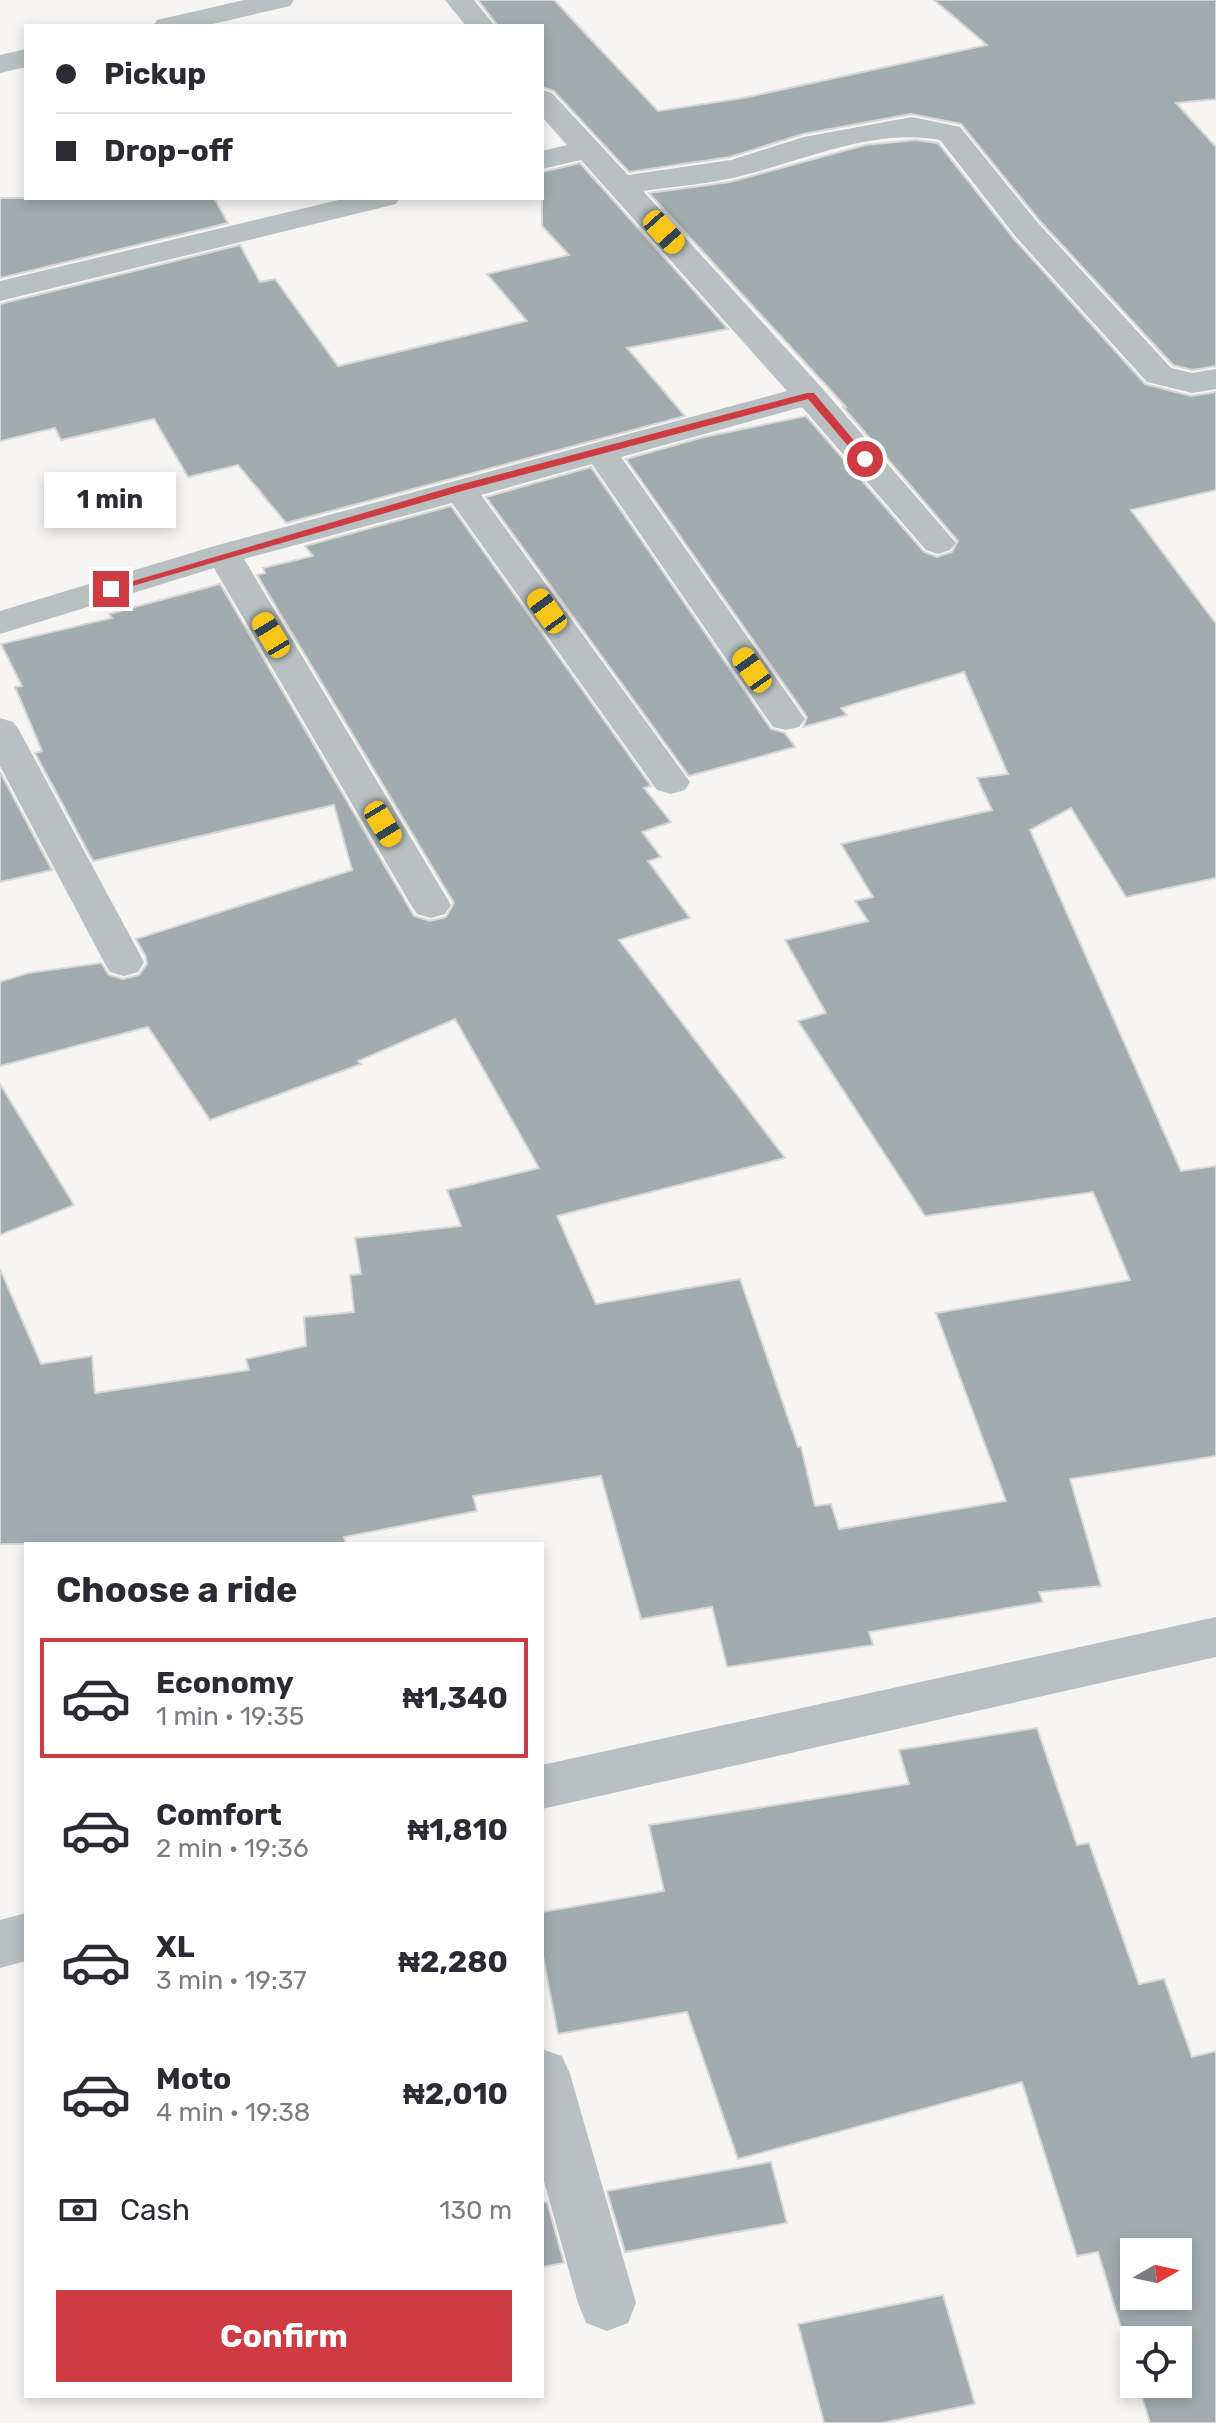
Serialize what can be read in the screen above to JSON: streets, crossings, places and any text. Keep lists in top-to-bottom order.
{
  "north": "right",
  "page": {
    "banner": ["Pickup", "Drop-off"],
    "bubble": "1 min",
    "heading": "Choose a ride",
    "list": [
      {
        "name": "Economy",
        "note": "1 min · 19:35",
        "value": "₦1,340"
      },
      {
        "name": "Comfort",
        "note": "2 min · 19:36",
        "value": "₦1,810"
      },
      {
        "name": "XL",
        "note": "3 min · 19:37",
        "value": "₦2,280"
      },
      {
        "name": "Moto",
        "note": "4 min · 19:38",
        "value": "₦2,010"
      }
    ],
    "pay": ["Cash", "130 m"],
    "buttons": "Confirm"
  }
}
